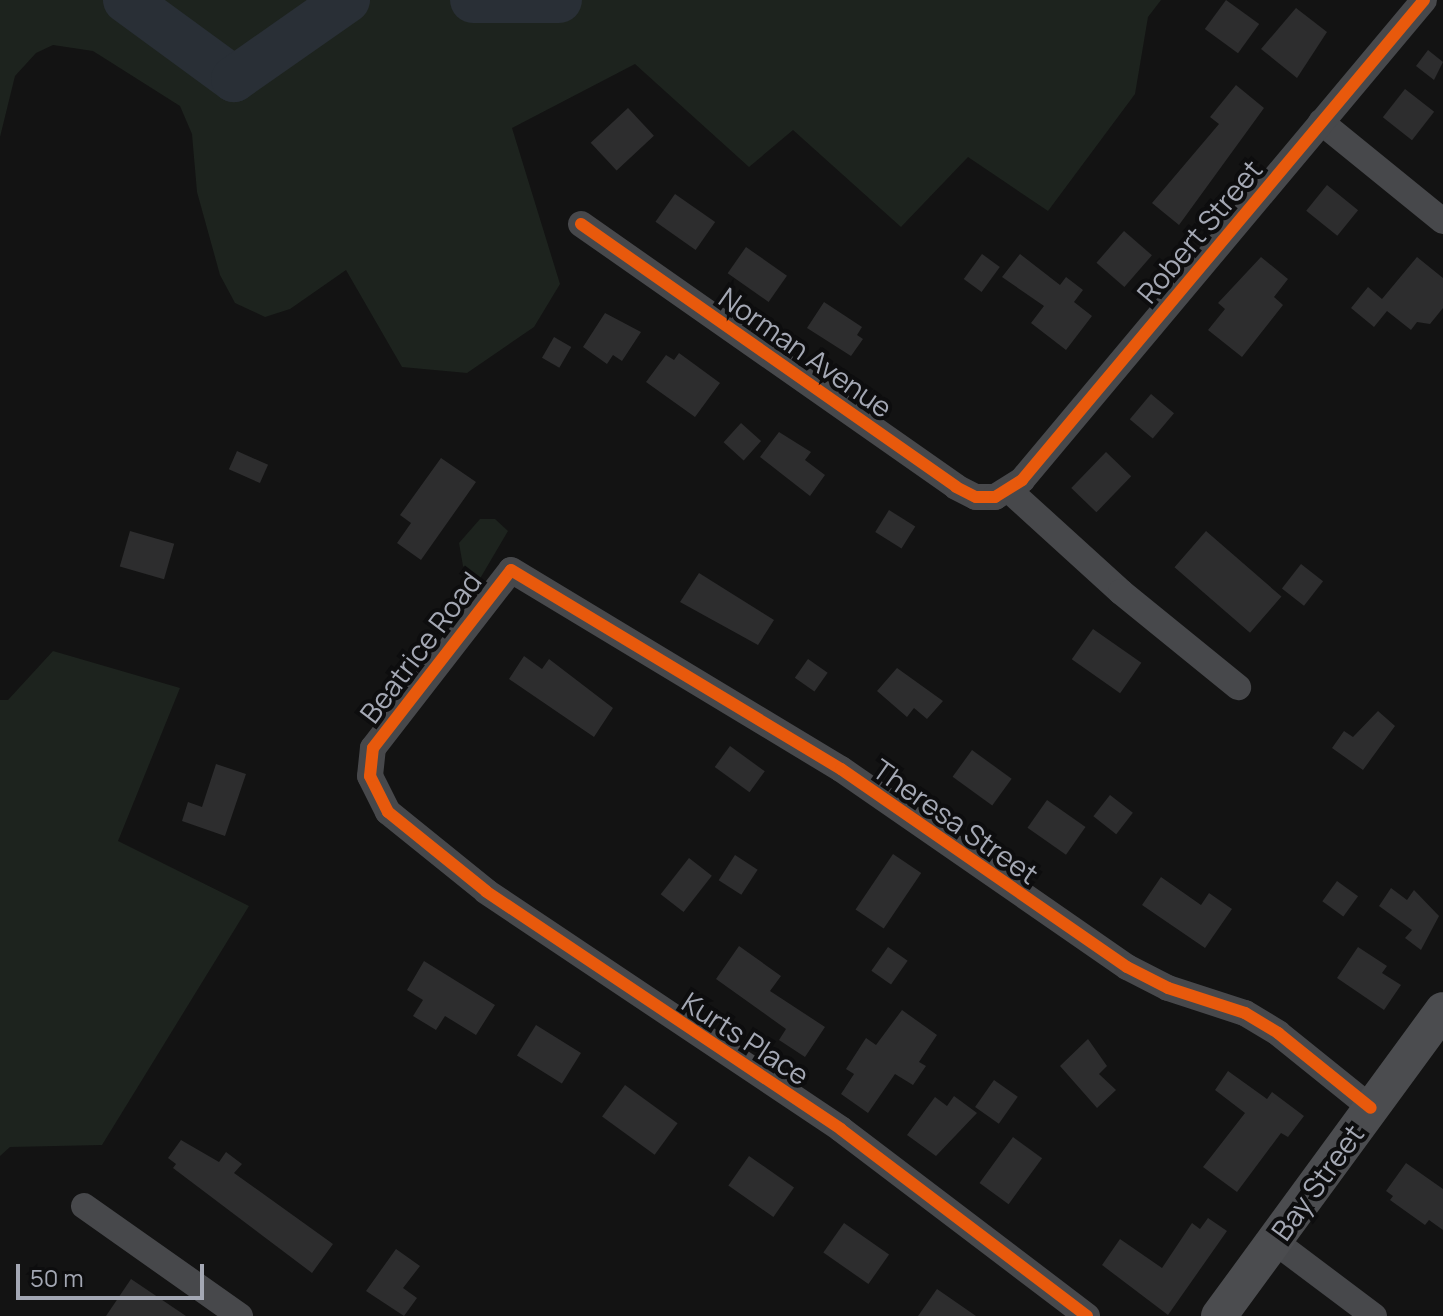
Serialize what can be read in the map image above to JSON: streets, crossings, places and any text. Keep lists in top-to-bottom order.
{
  "streets": {
    "main road": ["Bay Street"],
    "street": [
      "Robert Street",
      "Norman Avenue",
      "Beatrice Road",
      "Theresa Street",
      "Kurts Place"
    ]
  },
  "crossings": [
    ["Robert Street", "Norman Avenue"],
    ["Beatrice Road", "Theresa Street"],
    ["Beatrice Road", "Kurts Place"],
    ["Theresa Street", "Bay Street"]
  ],
  "scale_bar": "50 m"
}
